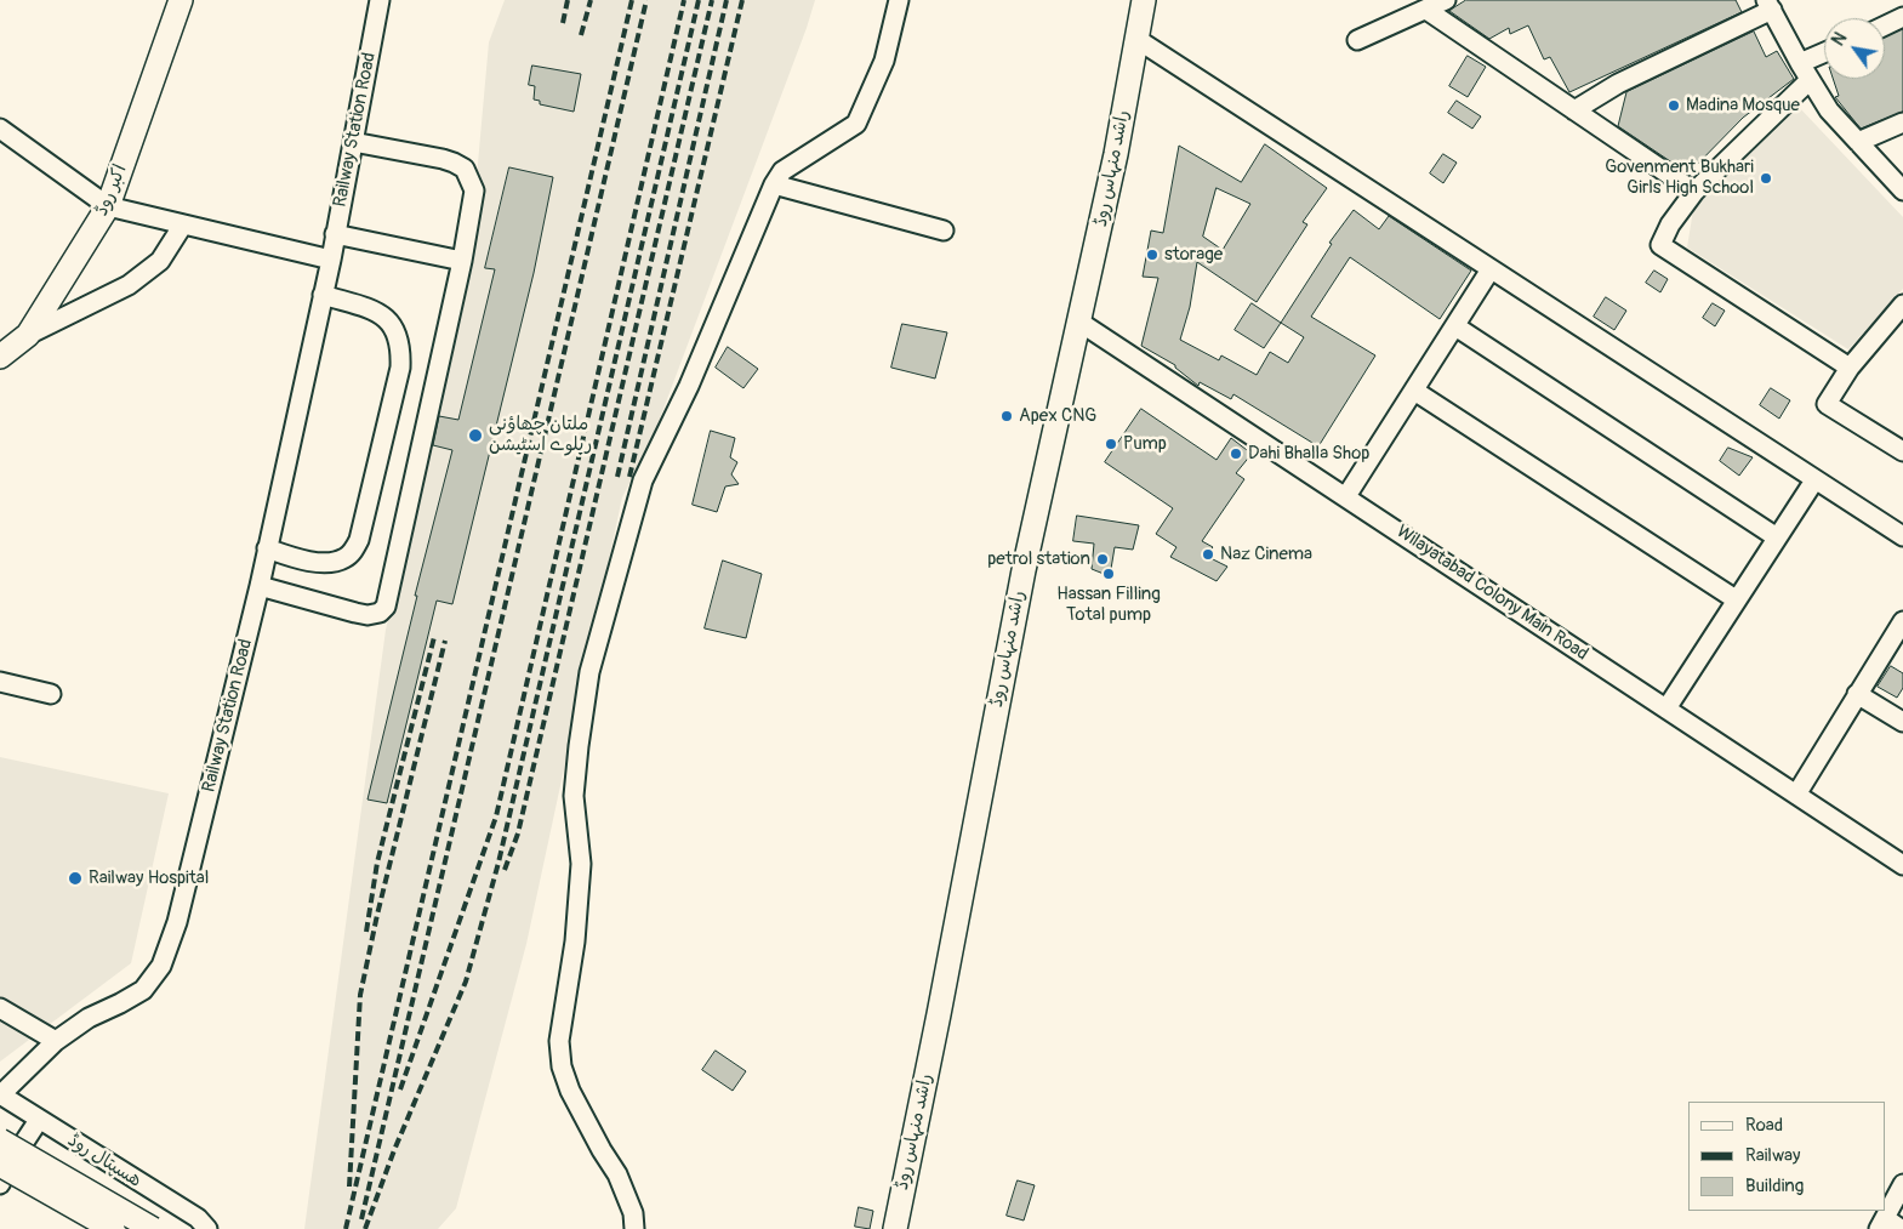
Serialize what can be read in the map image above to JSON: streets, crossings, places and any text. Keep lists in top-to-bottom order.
{
  "streets": {
    "main road": ["راشد منہاس روڈ", "اکبر روڈ"],
    "street": ["Railway Station Road", "Wilayatabad Colony Main Road", "ھسپتال روڈ"]
  },
  "crossings": [
    ["Railway Station Road", "ھسپتال روڈ"],
    ["راشد منہاس روڈ", "Wilayatabad Colony Main Road"]
  ],
  "places": [
    "Madina Mosque",
    "Govenment Bukhari Girls High School",
    "storage",
    "Apex CNG",
    "ملتان چھاؤنی ریلوے اسٹیشن",
    "Pump",
    "Dahi Bhalla Shop",
    "Naz Cinema",
    "petrol station",
    "Hassan Filling Total pump",
    "Railway Hospital"
  ],
  "legend": ["Road", "Railway", "Building"],
  "north": "top left"
}
